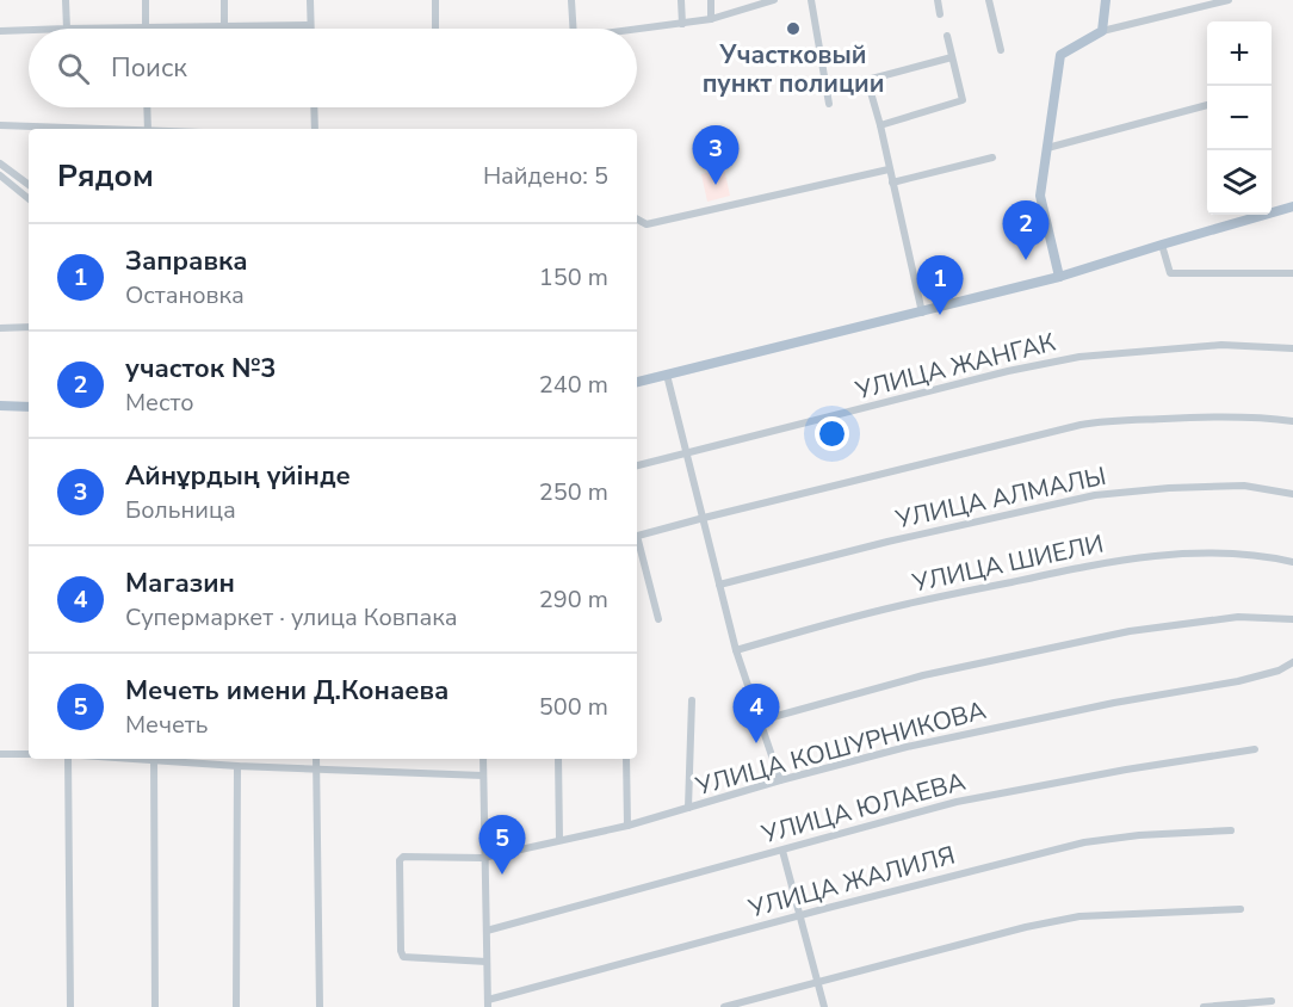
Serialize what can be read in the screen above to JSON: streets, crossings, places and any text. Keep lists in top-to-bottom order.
{
  "streets": {
    "street": [
      "УЛИЦА ЖАНГАК",
      "УЛИЦА АЛМАЛЫ",
      "УЛИЦА ШИЕЛИ",
      "УЛИЦА КОШУРНИКОВА",
      "УЛИЦА ЮЛАЕВА",
      "УЛИЦА ЖАЛИЛЯ"
    ]
  },
  "places": ["Участковый пункт полиции"],
  "page": {
    "map_buttons": ["+", "−"],
    "search": "Поиск",
    "pins": [
      "3",
      "2",
      "1",
      "4",
      "5"
    ],
    "heading": ["Рядом", "Найдено: 5"],
    "list": [
      {
        "mark": "1",
        "name": "Заправка",
        "note": "Остановка",
        "value": "150 m"
      },
      {
        "mark": "2",
        "name": "участок №3",
        "note": "Место",
        "value": "240 m"
      },
      {
        "mark": "3",
        "name": "Айнұрдың үйінде",
        "note": "Больница",
        "value": "250 m"
      },
      {
        "mark": "4",
        "name": "Магазин",
        "note": "Супермаркет · улица Ковпака",
        "value": "290 m"
      },
      {
        "mark": "5",
        "name": "Мечеть имени Д.Конаева",
        "note": "Мечеть",
        "value": "500 m"
      }
    ]
  }
}
